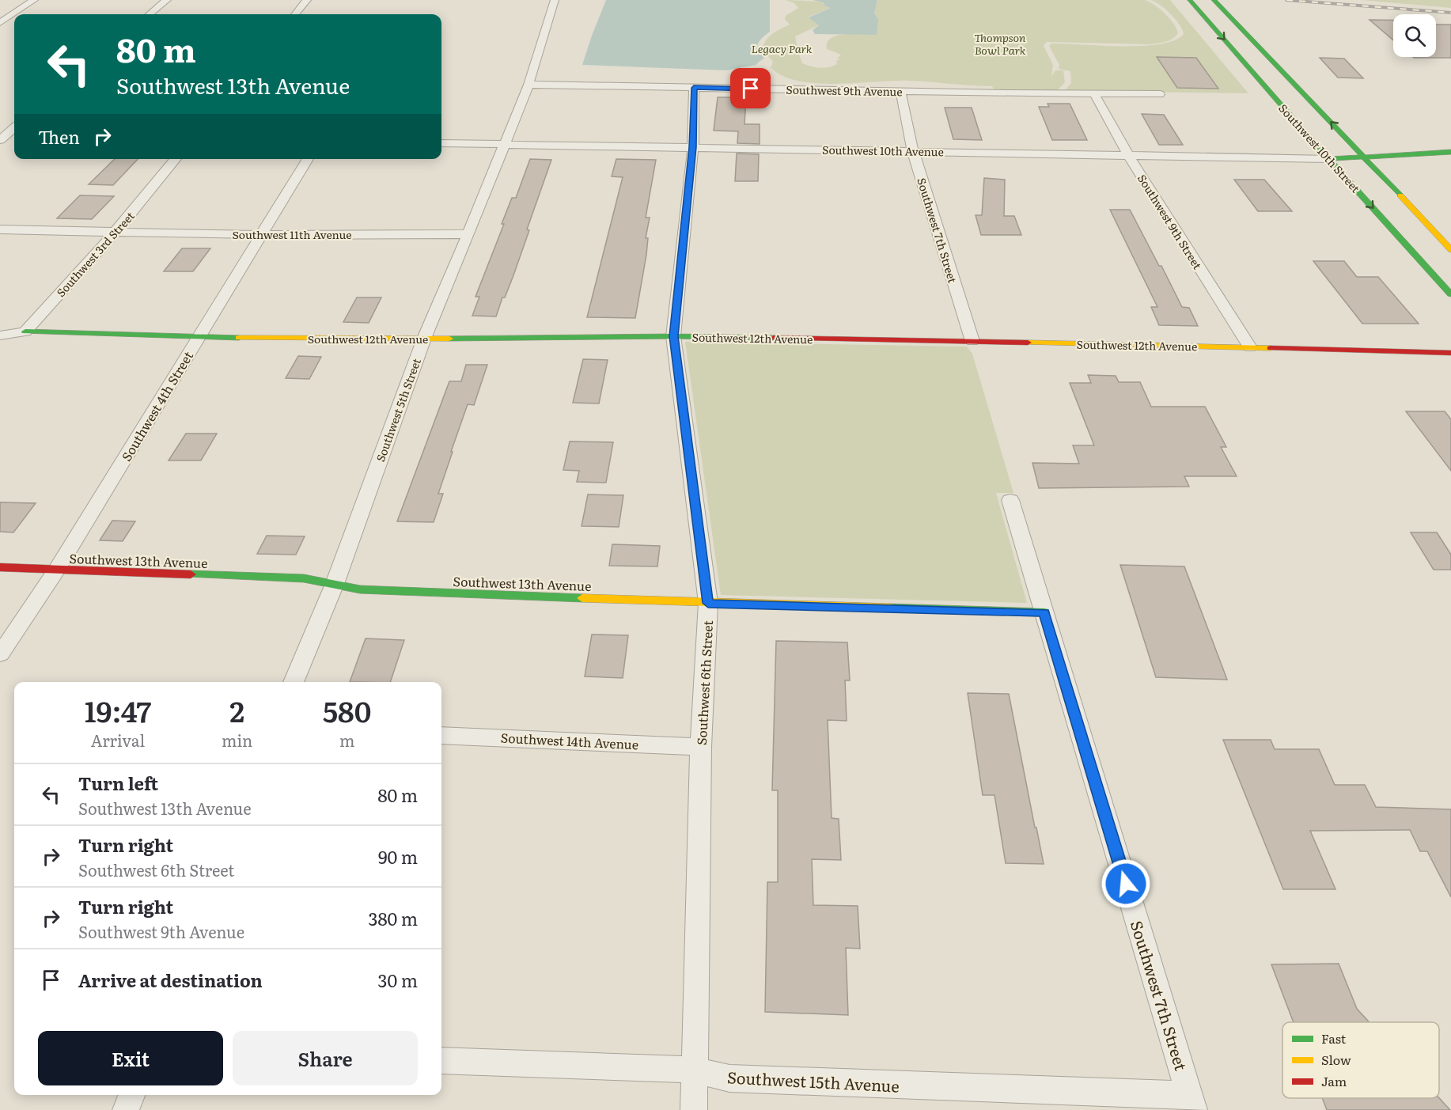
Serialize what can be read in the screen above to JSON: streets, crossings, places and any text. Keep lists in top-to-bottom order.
{
  "streets": {
    "street": [
      "Southwest 9th Avenue",
      "Southwest 10th Street",
      "Southwest 10th Avenue",
      "Southwest 9th Street",
      "Southwest 7th Street",
      "Southwest 11th Avenue",
      "Southwest 3rd Street",
      "Southwest 12th Avenue",
      "Southwest 4th Street",
      "Southwest 5th Street",
      "Southwest 13th Avenue",
      "Southwest 6th Street",
      "Southwest 14th Avenue",
      "Southwest 15th Avenue"
    ]
  },
  "crossings": [
    ["Southwest 9th Avenue", "Southwest 9th Street"],
    ["Southwest 9th Avenue", "Southwest 7th Street"],
    ["Southwest 9th Avenue", "Southwest 5th Street"],
    ["Southwest 9th Avenue", "Southwest 6th Street"],
    ["Southwest 10th Street", "Southwest 10th Avenue"],
    ["Southwest 10th Avenue", "Southwest 9th Street"],
    ["Southwest 10th Avenue", "Southwest 7th Street"],
    ["Southwest 10th Avenue", "Southwest 5th Street"],
    ["Southwest 10th Avenue", "Southwest 6th Street"],
    ["Southwest 9th Street", "Southwest 12th Avenue"],
    ["Southwest 7th Street", "Southwest 12th Avenue"],
    ["Southwest 7th Street", "Southwest 13th Avenue"],
    ["Southwest 7th Street", "Southwest 15th Avenue"],
    ["Southwest 11th Avenue", "Southwest 3rd Street"],
    ["Southwest 11th Avenue", "Southwest 4th Street"],
    ["Southwest 11th Avenue", "Southwest 5th Street"],
    ["Southwest 3rd Street", "Southwest 12th Avenue"],
    ["Southwest 12th Avenue", "Southwest 4th Street"],
    ["Southwest 12th Avenue", "Southwest 5th Street"],
    ["Southwest 12th Avenue", "Southwest 6th Street"],
    ["Southwest 4th Street", "Southwest 13th Avenue"],
    ["Southwest 5th Street", "Southwest 13th Avenue"],
    ["Southwest 13th Avenue", "Southwest 6th Street"],
    ["Southwest 6th Street", "Southwest 14th Avenue"],
    ["Southwest 6th Street", "Southwest 15th Avenue"]
  ],
  "parks": ["Thompson Bowl Park", "Legacy Park"],
  "legend": ["Fast", "Slow", "Jam"],
  "page": {
    "turn": ["80 m", "Southwest 13th Avenue"],
    "then": "Then",
    "eta": [
      "19:47",
      "Arrival",
      "2",
      "min",
      "580",
      "m"
    ],
    "list": [
      {
        "name": "Turn left",
        "note": "Southwest 13th Avenue",
        "value": "80 m"
      },
      {
        "name": "Turn right",
        "note": "Southwest 6th Street",
        "value": "90 m"
      },
      {
        "name": "Turn right",
        "note": "Southwest 9th Avenue",
        "value": "380 m"
      },
      {
        "name": "Arrive at destination",
        "value": "30 m"
      }
    ],
    "buttons": ["Exit", "Share"]
  }
}
